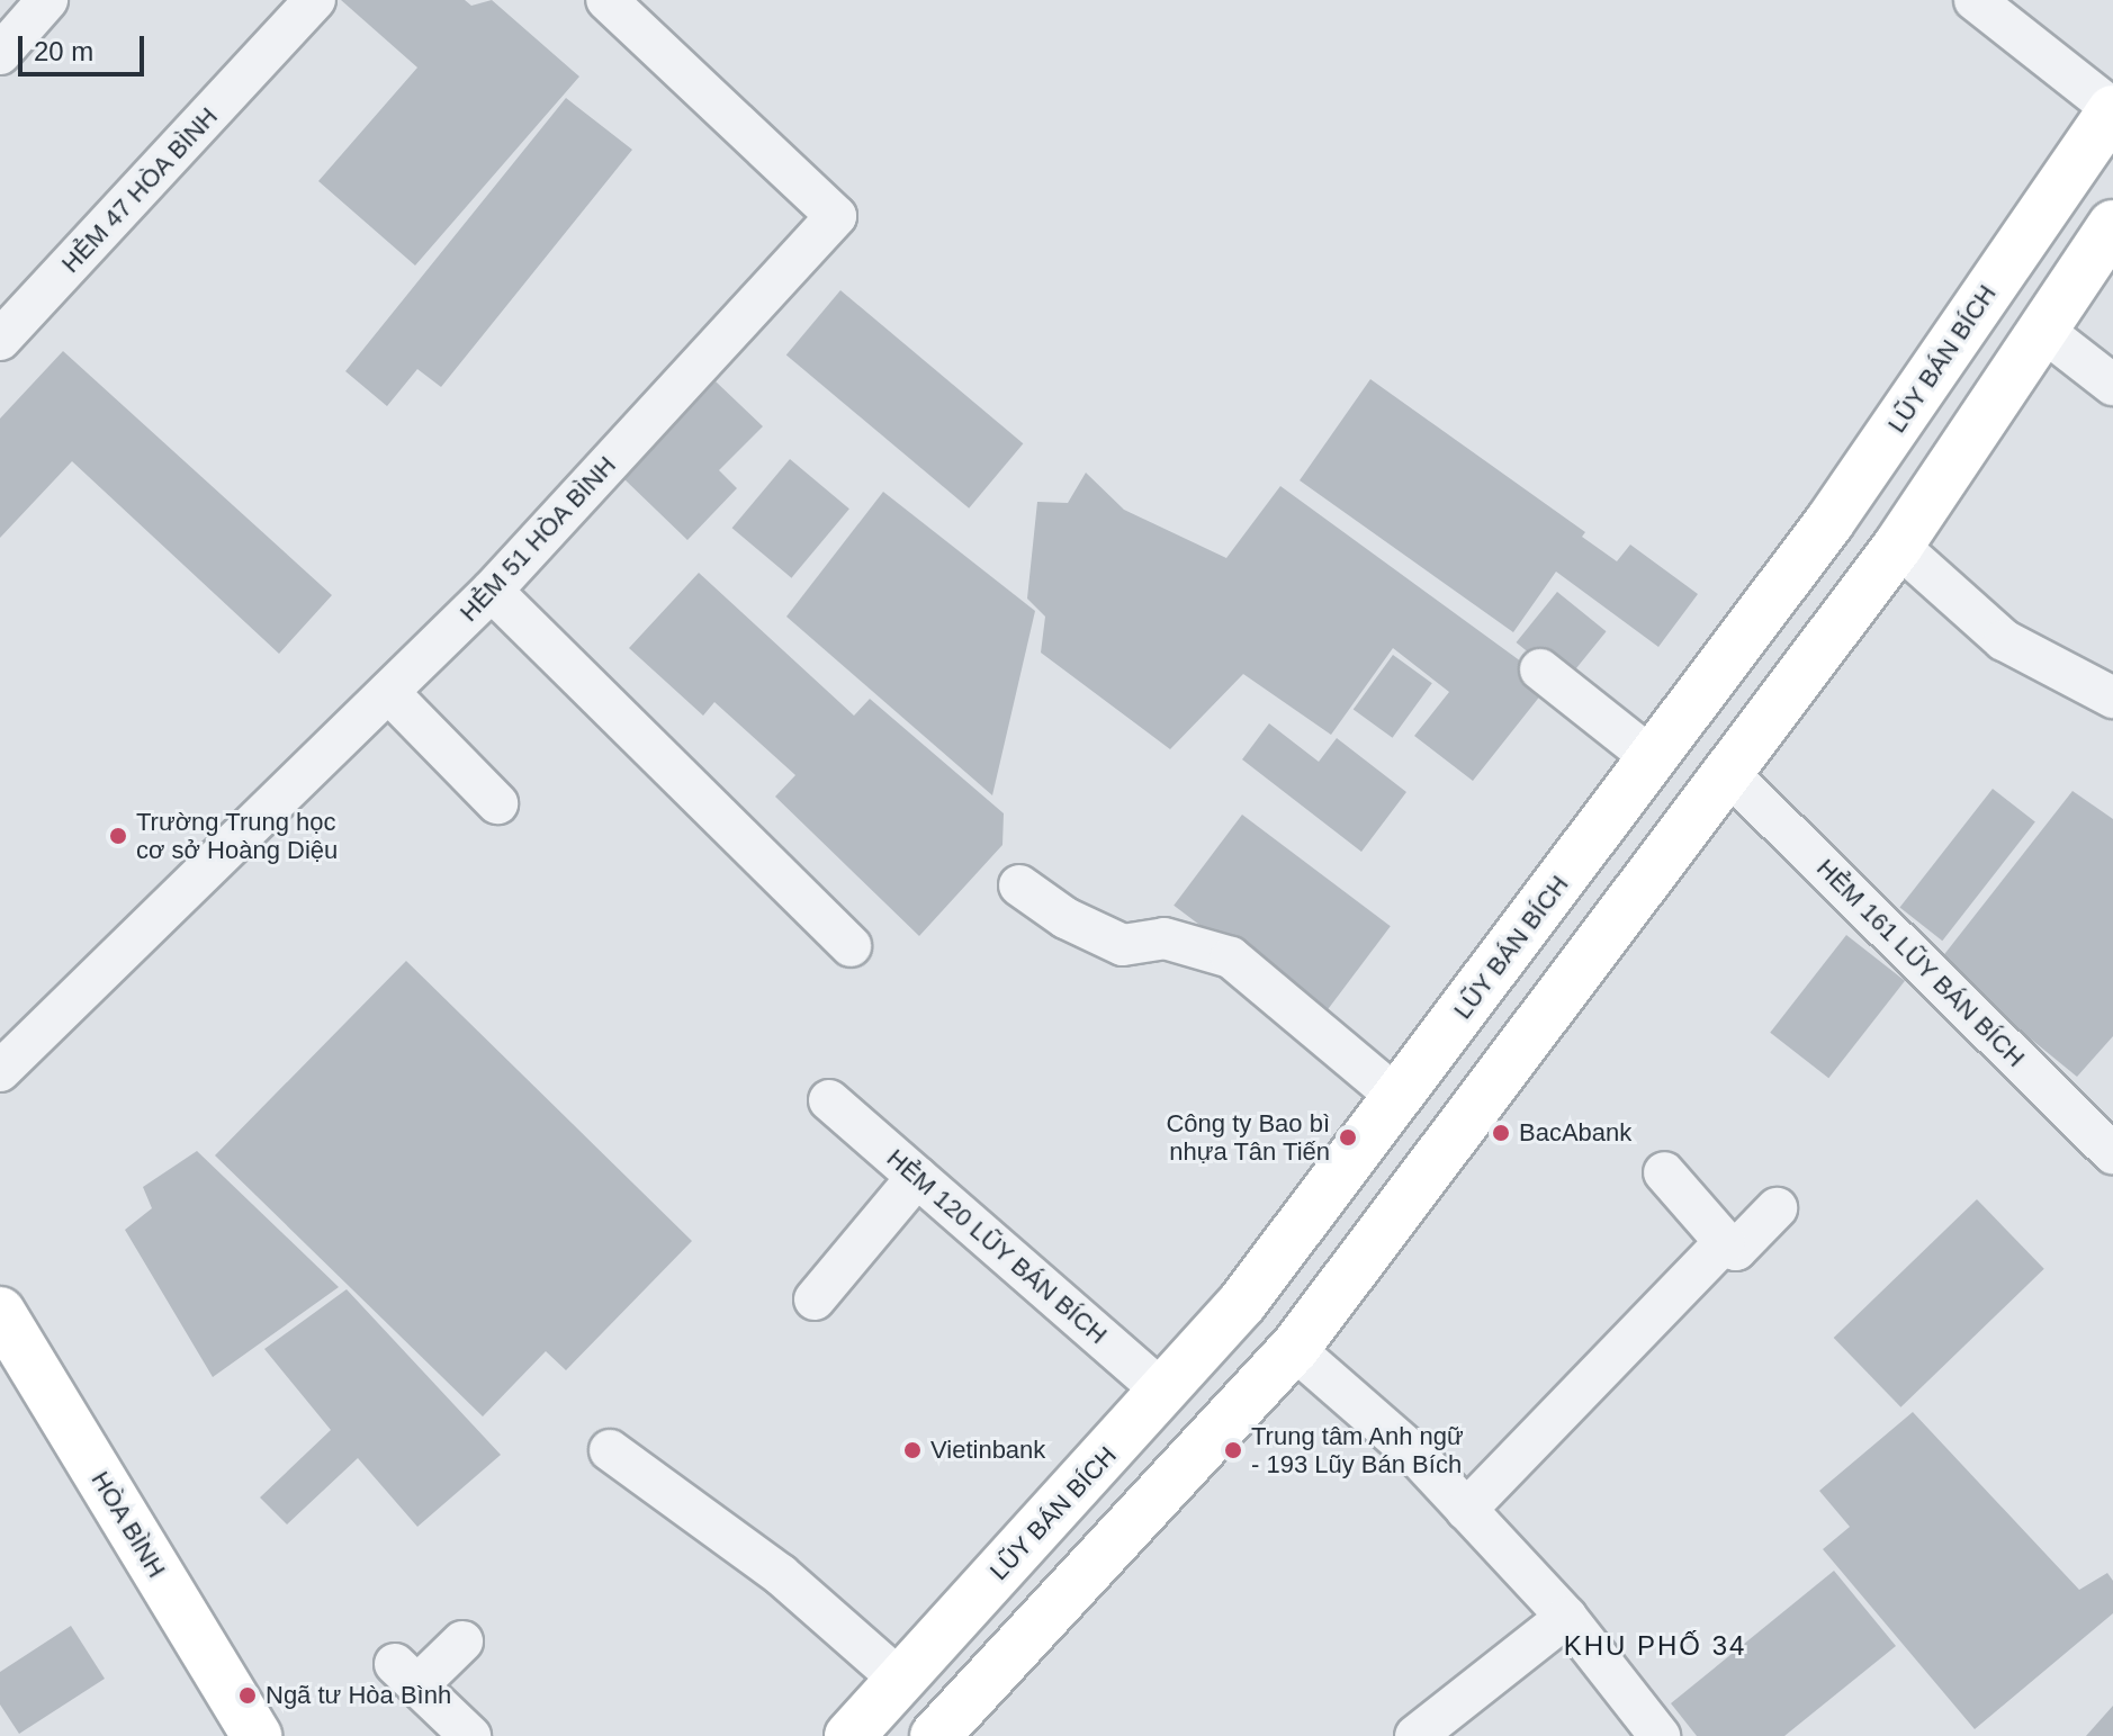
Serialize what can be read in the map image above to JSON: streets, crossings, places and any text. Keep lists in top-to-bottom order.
{
  "streets": {
    "main road": ["LŨY BÁN BÍCH", "HÒA BÌNH"],
    "street": [
      "HẺM 47 HÒA BÌNH",
      "HẺM 51 HÒA BÌNH",
      "HẺM 161 LŨY BÁN BÍCH",
      "HẺM 120 LŨY BÁN BÍCH"
    ]
  },
  "crossings": [
    ["LŨY BÁN BÍCH", "HẺM 120 LŨY BÁN BÍCH"]
  ],
  "districts": ["KHU PHỐ 34"],
  "places": [
    "Trường Trung học cơ sở Hoàng Diệu",
    "BacAbank",
    "Công ty Bao bì nhựa Tân Tiến",
    "Vietinbank",
    "Trung tâm Anh ngữ - 193 Lũy Bán Bích",
    "Ngã tư Hòa Bình"
  ],
  "scale_bar": "20 m"
}
